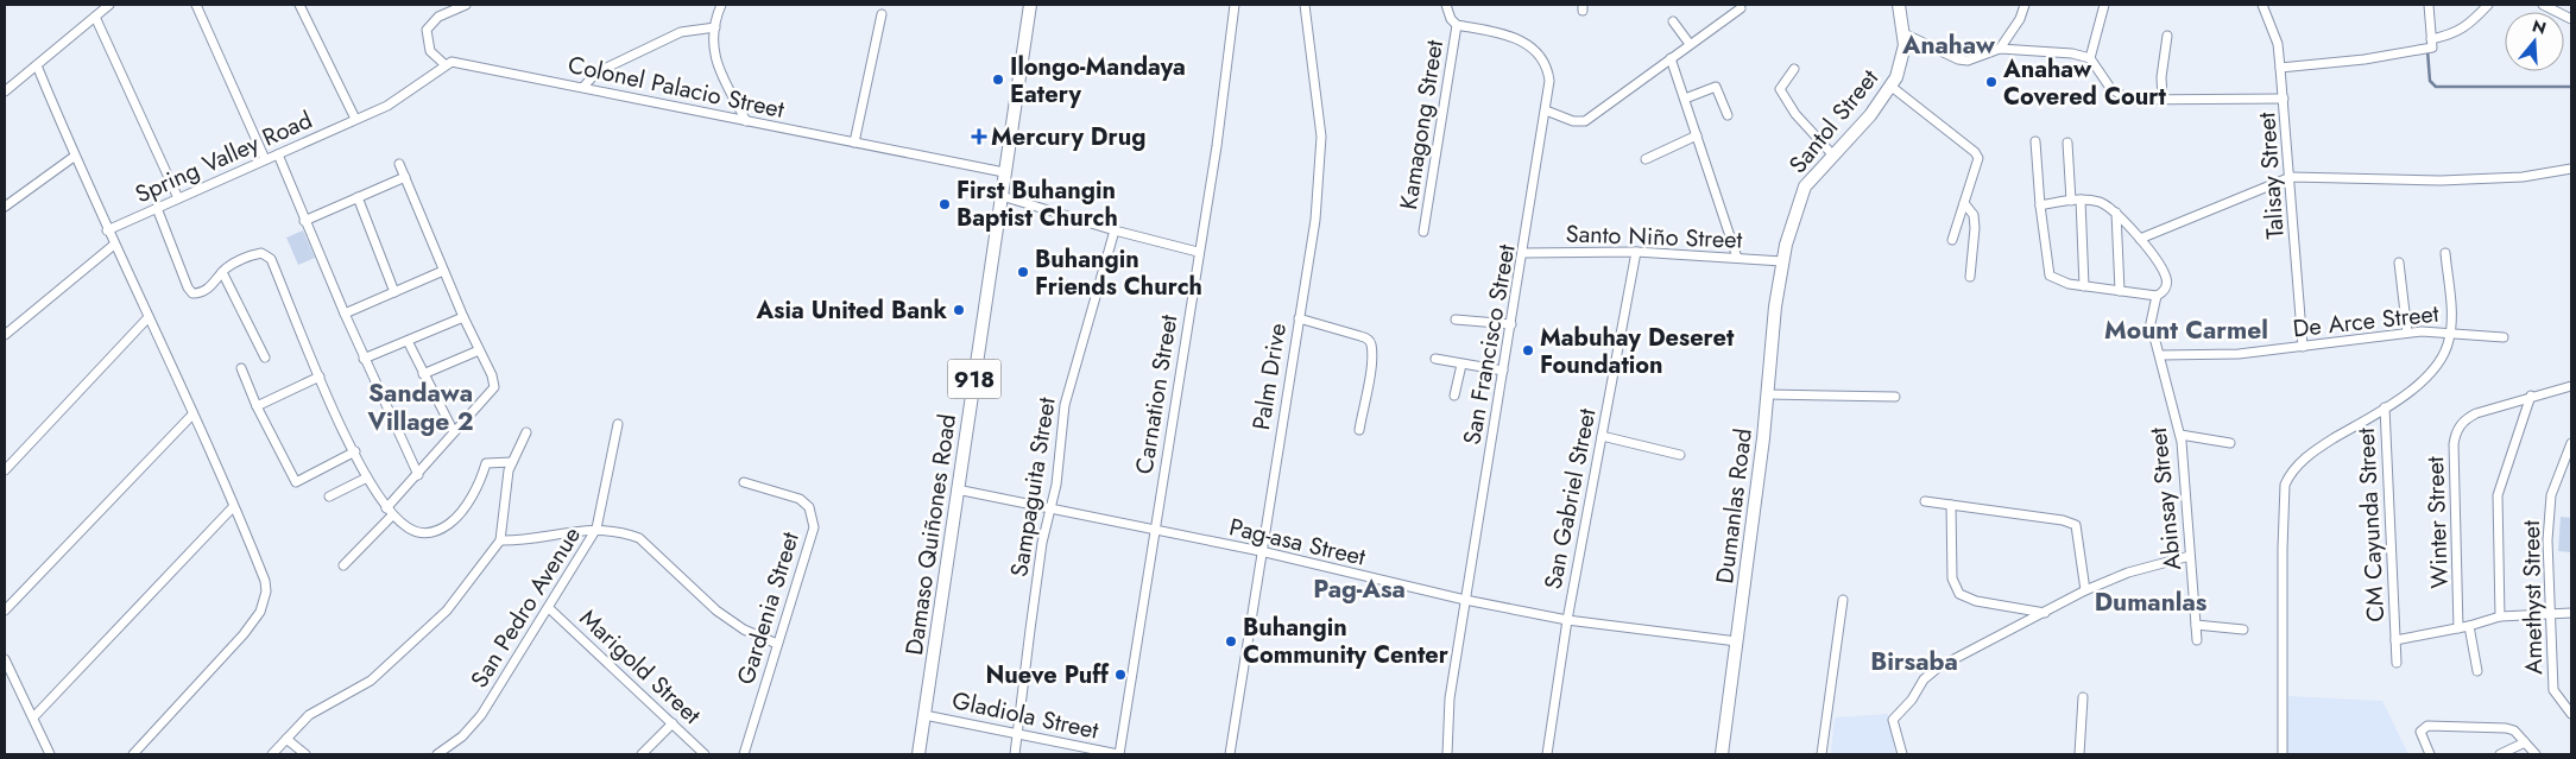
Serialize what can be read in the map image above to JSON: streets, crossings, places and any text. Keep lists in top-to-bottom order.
{
  "streets": {
    "main road": [
      "Santol Street",
      "918",
      "Dumanlas Road",
      "Damaso Quiñones Road"
    ],
    "street": [
      "Colonel Palacio Street",
      "Kamagong Street",
      "Spring Valley Road",
      "Talisay Street",
      "Santo Niño Street",
      "De Arce Street",
      "San Francisco Street",
      "Palm Drive",
      "Carnation Street",
      "Sampaguita Street",
      "San Gabriel Street",
      "Abinsay Street",
      "Winter Street",
      "CM Cayunda Street",
      "Pag-asa Street",
      "Amethyst Street",
      "San Pedro Avenue",
      "Gardenia Street",
      "Marigold Street",
      "Gladiola Street"
    ]
  },
  "crossings": [
    ["Colonel Palacio Street", "Damaso Quiñones Road"],
    ["Santol Street", "Santo Niño Street"],
    ["Santol Street", "Dumanlas Road"],
    ["Kamagong Street", "San Francisco Street"],
    ["Talisay Street", "De Arce Street"],
    ["Santo Niño Street", "San Francisco Street"],
    ["Santo Niño Street", "San Gabriel Street"],
    ["Santo Niño Street", "Dumanlas Road"],
    ["De Arce Street", "Abinsay Street"],
    ["San Francisco Street", "Pag-asa Street"],
    ["Palm Drive", "Pag-asa Street"],
    ["Carnation Street", "Pag-asa Street"],
    ["Carnation Street", "Gladiola Street"],
    ["Sampaguita Street", "Pag-asa Street"],
    ["Sampaguita Street", "Gladiola Street"],
    ["San Gabriel Street", "Pag-asa Street"],
    ["Dumanlas Road", "Pag-asa Street"],
    ["Damaso Quiñones Road", "Pag-asa Street"],
    ["Damaso Quiñones Road", "Gladiola Street"],
    ["San Pedro Avenue", "Marigold Street"]
  ],
  "districts": [
    "Anahaw",
    "Mount Carmel",
    "Sandawa Village 2",
    "Pag-Asa",
    "Dumanlas",
    "Birsaba"
  ],
  "places": {
    "other": [
      "Ilongo-Mandaya Eatery",
      "Anahaw Covered Court",
      "First Buhangin Baptist Church",
      "Buhangin Friends Church",
      "Asia United Bank",
      "Mabuhay Deseret Foundation",
      "Buhangin Community Center",
      "Nueve Puff"
    ],
    "health": ["Mercury Drug"]
  },
  "north": "top"
}
